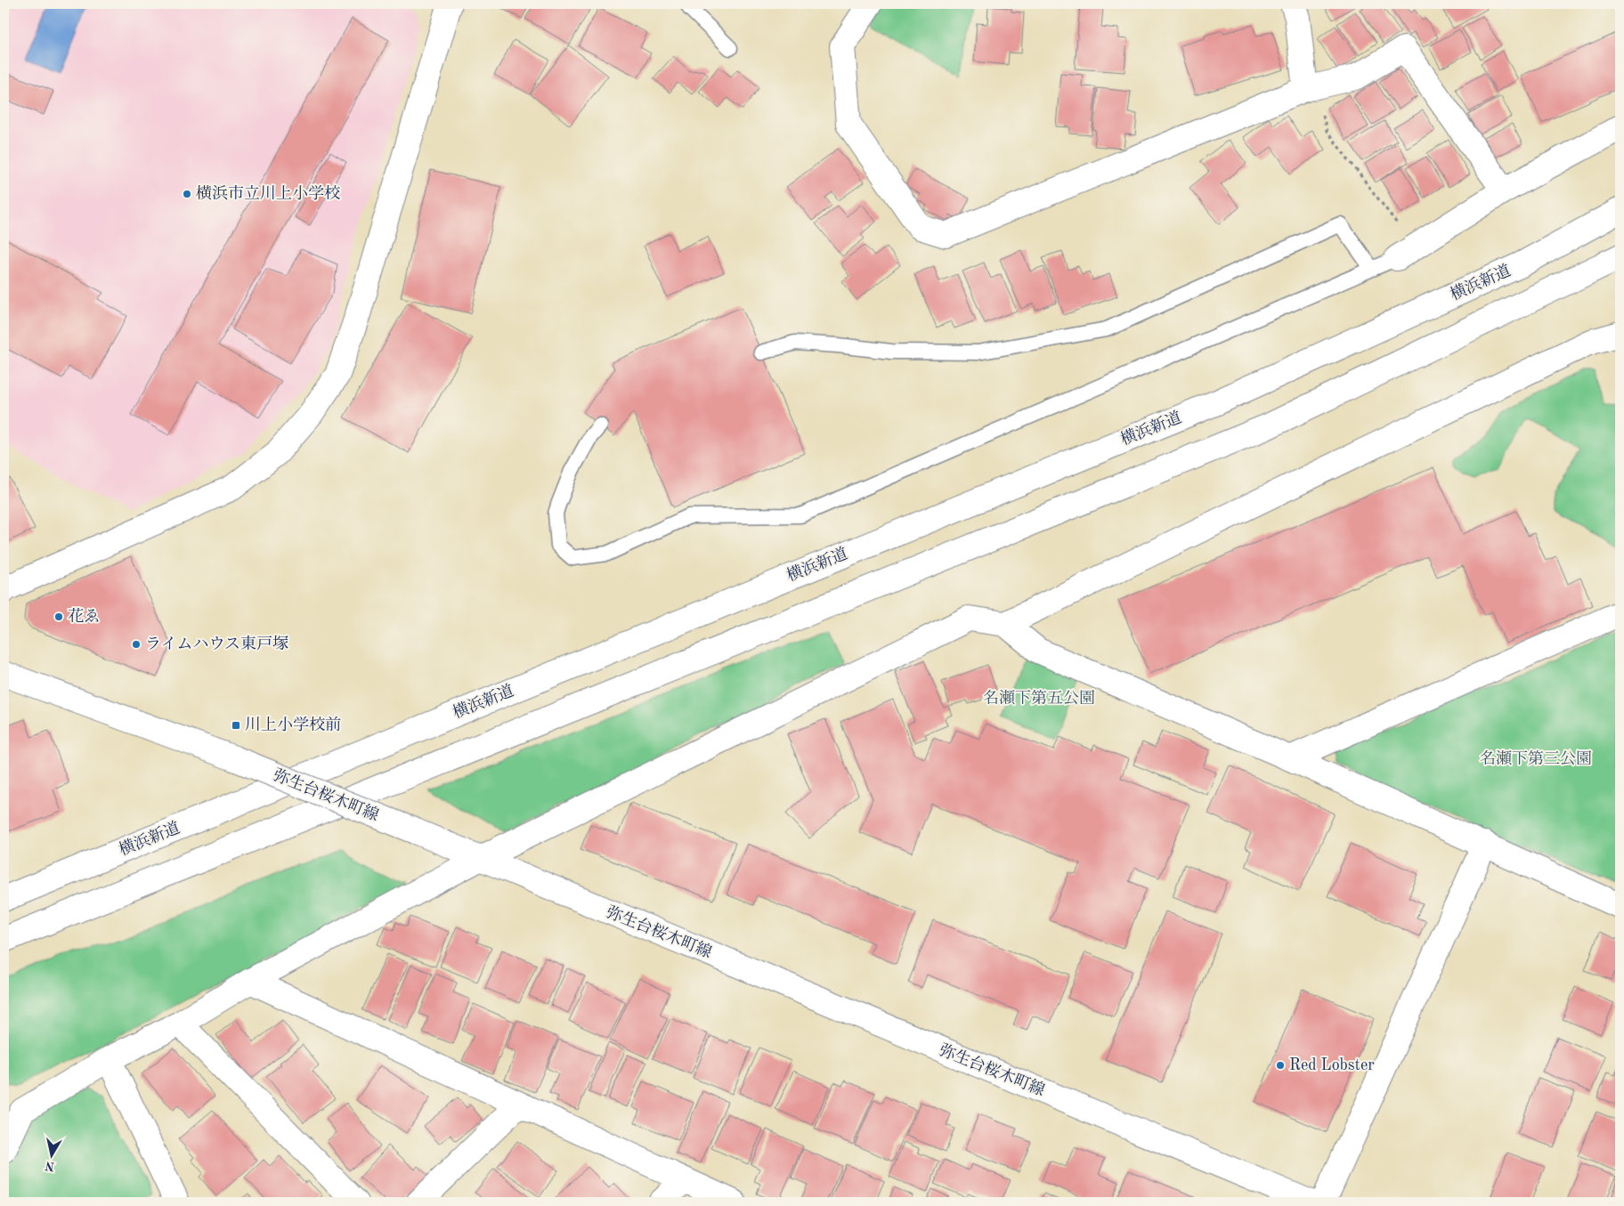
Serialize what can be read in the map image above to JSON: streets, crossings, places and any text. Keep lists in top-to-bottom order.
{
  "streets": {
    "main road": ["横浜新道", "弥生台桜木町線"]
  },
  "parks": ["名瀬下第五公園", "名瀬下第三公園"],
  "places": {
    "other": [
      "横浜市立川上小学校",
      "花ゑ",
      "ライムハウス東戸塚",
      "Red Lobster"
    ],
    "transit": ["川上小学校前"]
  },
  "north": "bottom"
}
